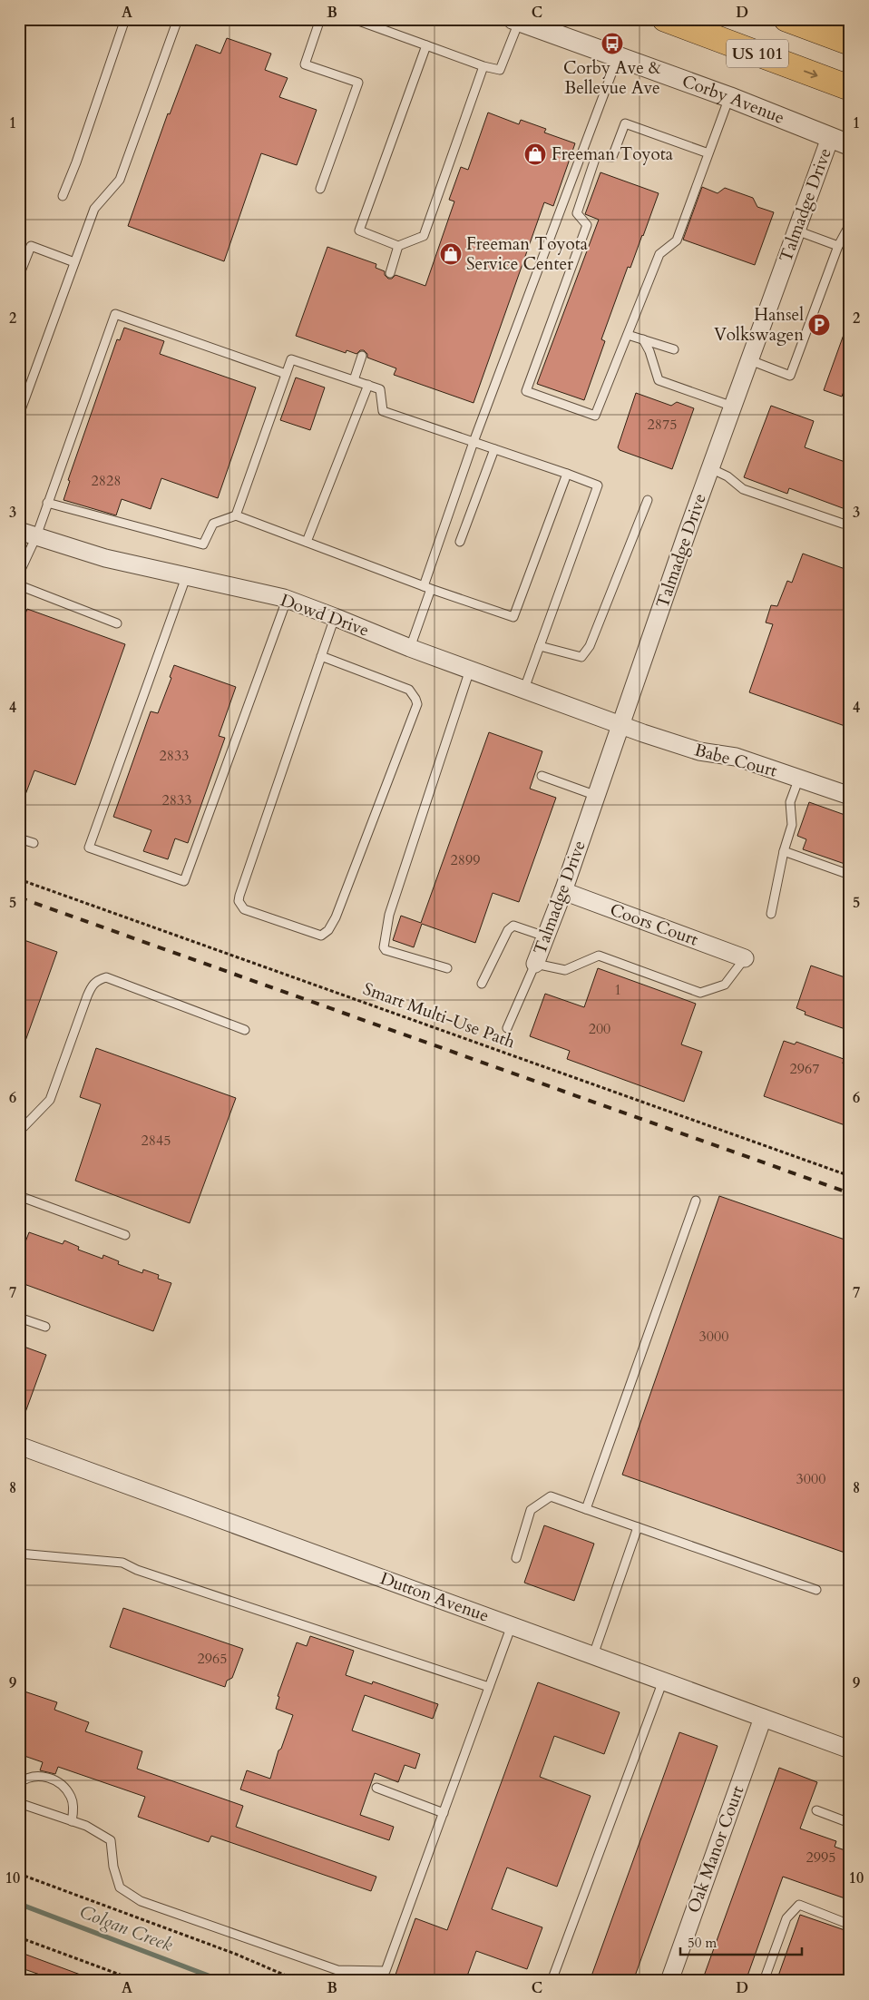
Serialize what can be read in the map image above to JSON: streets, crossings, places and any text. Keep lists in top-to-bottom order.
{
  "streets": {
    "highway": ["US 101"],
    "street": [
      "Corby Avenue",
      "Talmadge Drive",
      "Dowd Drive",
      "Babe Court",
      "Coors Court",
      "Dutton Avenue",
      "Oak Manor Court"
    ],
    "path": ["Smart Multi-Use Path"]
  },
  "crossings": [
    ["Corby Avenue", "Talmadge Drive"],
    ["Talmadge Drive", "Dowd Drive"],
    ["Talmadge Drive", "Babe Court"],
    ["Talmadge Drive", "Coors Court"],
    ["Dowd Drive", "Babe Court"],
    ["Dutton Avenue", "Oak Manor Court"]
  ],
  "water": ["Colgan Creek"],
  "places": {
    "bus stop": ["Corby Ave & Bellevue Ave"],
    "shop": ["Freeman Toyota", "Freeman Toyota Service Center"],
    "parking": ["Hansel Volkswagen"]
  },
  "house_numbers": [
    "2875",
    "2828",
    "2833",
    "2833",
    "2899",
    "1",
    "200",
    "2967",
    "2845",
    "3000",
    "3000",
    "2965",
    "2995"
  ],
  "scale_bar": "50 m",
  "grid": {
    "columns": [
      "A",
      "B",
      "C",
      "D"
    ],
    "rows": [
      "1",
      "2",
      "3",
      "4",
      "5",
      "6",
      "7",
      "8",
      "9",
      "10"
    ]
  }
}
